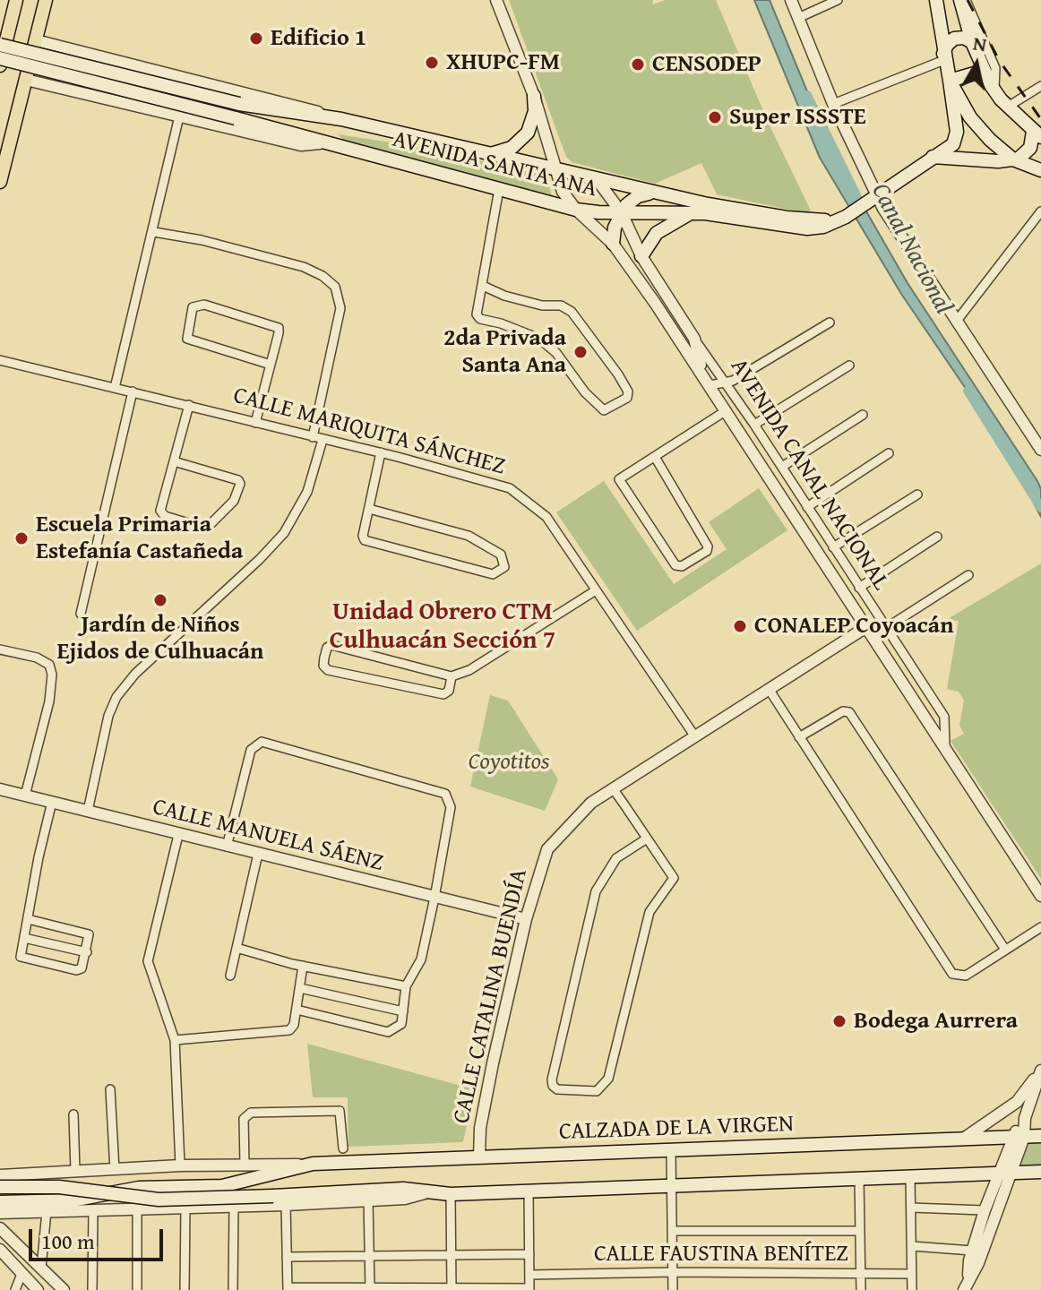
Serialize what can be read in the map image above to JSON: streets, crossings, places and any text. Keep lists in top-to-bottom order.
{
  "streets": {
    "main road": ["AVENIDA SANTA ANA", "CALZADA DE LA VIRGEN"],
    "street": [
      "CALLE MARIQUITA SÁNCHEZ",
      "AVENIDA CANAL NACIONAL",
      "CALLE MANUELA SÁENZ",
      "CALLE CATALINA BUENDÍA",
      "CALLE FAUSTINA BENÍTEZ"
    ]
  },
  "crossings": [
    ["AVENIDA SANTA ANA", "AVENIDA CANAL NACIONAL"],
    ["CALLE MARIQUITA SÁNCHEZ", "CALLE CATALINA BUENDÍA"],
    ["AVENIDA CANAL NACIONAL", "CALLE CATALINA BUENDÍA"],
    ["CALLE MANUELA SÁENZ", "CALLE CATALINA BUENDÍA"],
    ["CALLE CATALINA BUENDÍA", "CALZADA DE LA VIRGEN"]
  ],
  "districts": ["Unidad Obrero CTM Culhuacán Sección 7"],
  "water": ["Canal Nacional"],
  "parks": ["Coyotitos"],
  "places": [
    "Edificio 1",
    "XHUPC-FM",
    "CENSODEP",
    "Super ISSSTE",
    "2da Privada Santa Ana",
    "Escuela Primaria Estefanía Castañeda",
    "Jardín de Niños Ejidos de Culhuacán",
    "CONALEP Coyoacán",
    "Bodega Aurrera"
  ],
  "scale_bar": "100 m",
  "north": "top"
}
